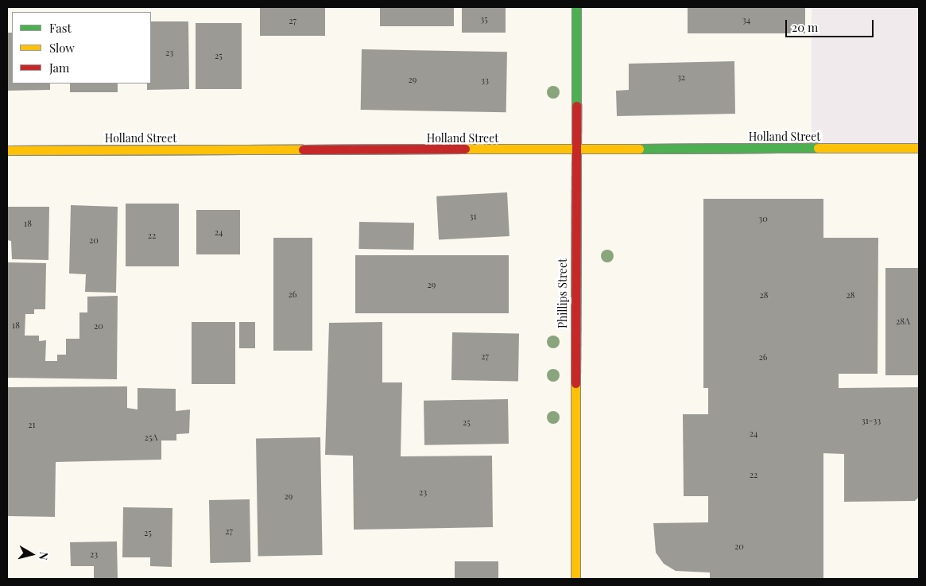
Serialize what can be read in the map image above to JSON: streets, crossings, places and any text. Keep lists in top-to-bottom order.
{
  "streets": {
    "street": ["Holland Street", "Phillips Street"]
  },
  "crossings": [
    ["Holland Street", "Phillips Street"]
  ],
  "house_numbers": [
    "35",
    "34",
    "27",
    "23",
    "25",
    "32",
    "29",
    "33",
    "31",
    "30",
    "18",
    "24",
    "22",
    "20",
    "29",
    "26",
    "28",
    "28",
    "28A",
    "18",
    "20",
    "27",
    "26",
    "31-33",
    "25",
    "21",
    "24",
    "25A",
    "22",
    "23",
    "29",
    "27",
    "25",
    "20",
    "23"
  ],
  "legend": ["Fast", "Slow", "Jam"],
  "scale_bar": "20 m",
  "north": "right"
}
